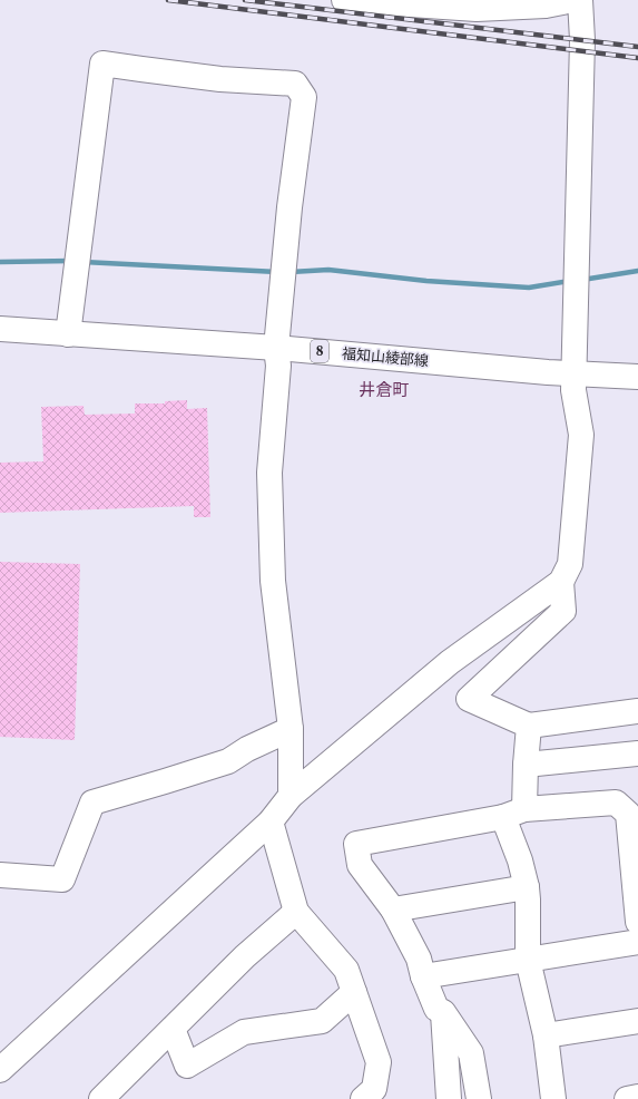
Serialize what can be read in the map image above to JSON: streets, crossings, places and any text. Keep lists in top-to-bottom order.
{
  "streets": {
    "street": ["8", "福知山綾部線"]
  },
  "districts": ["井倉町"]
}
